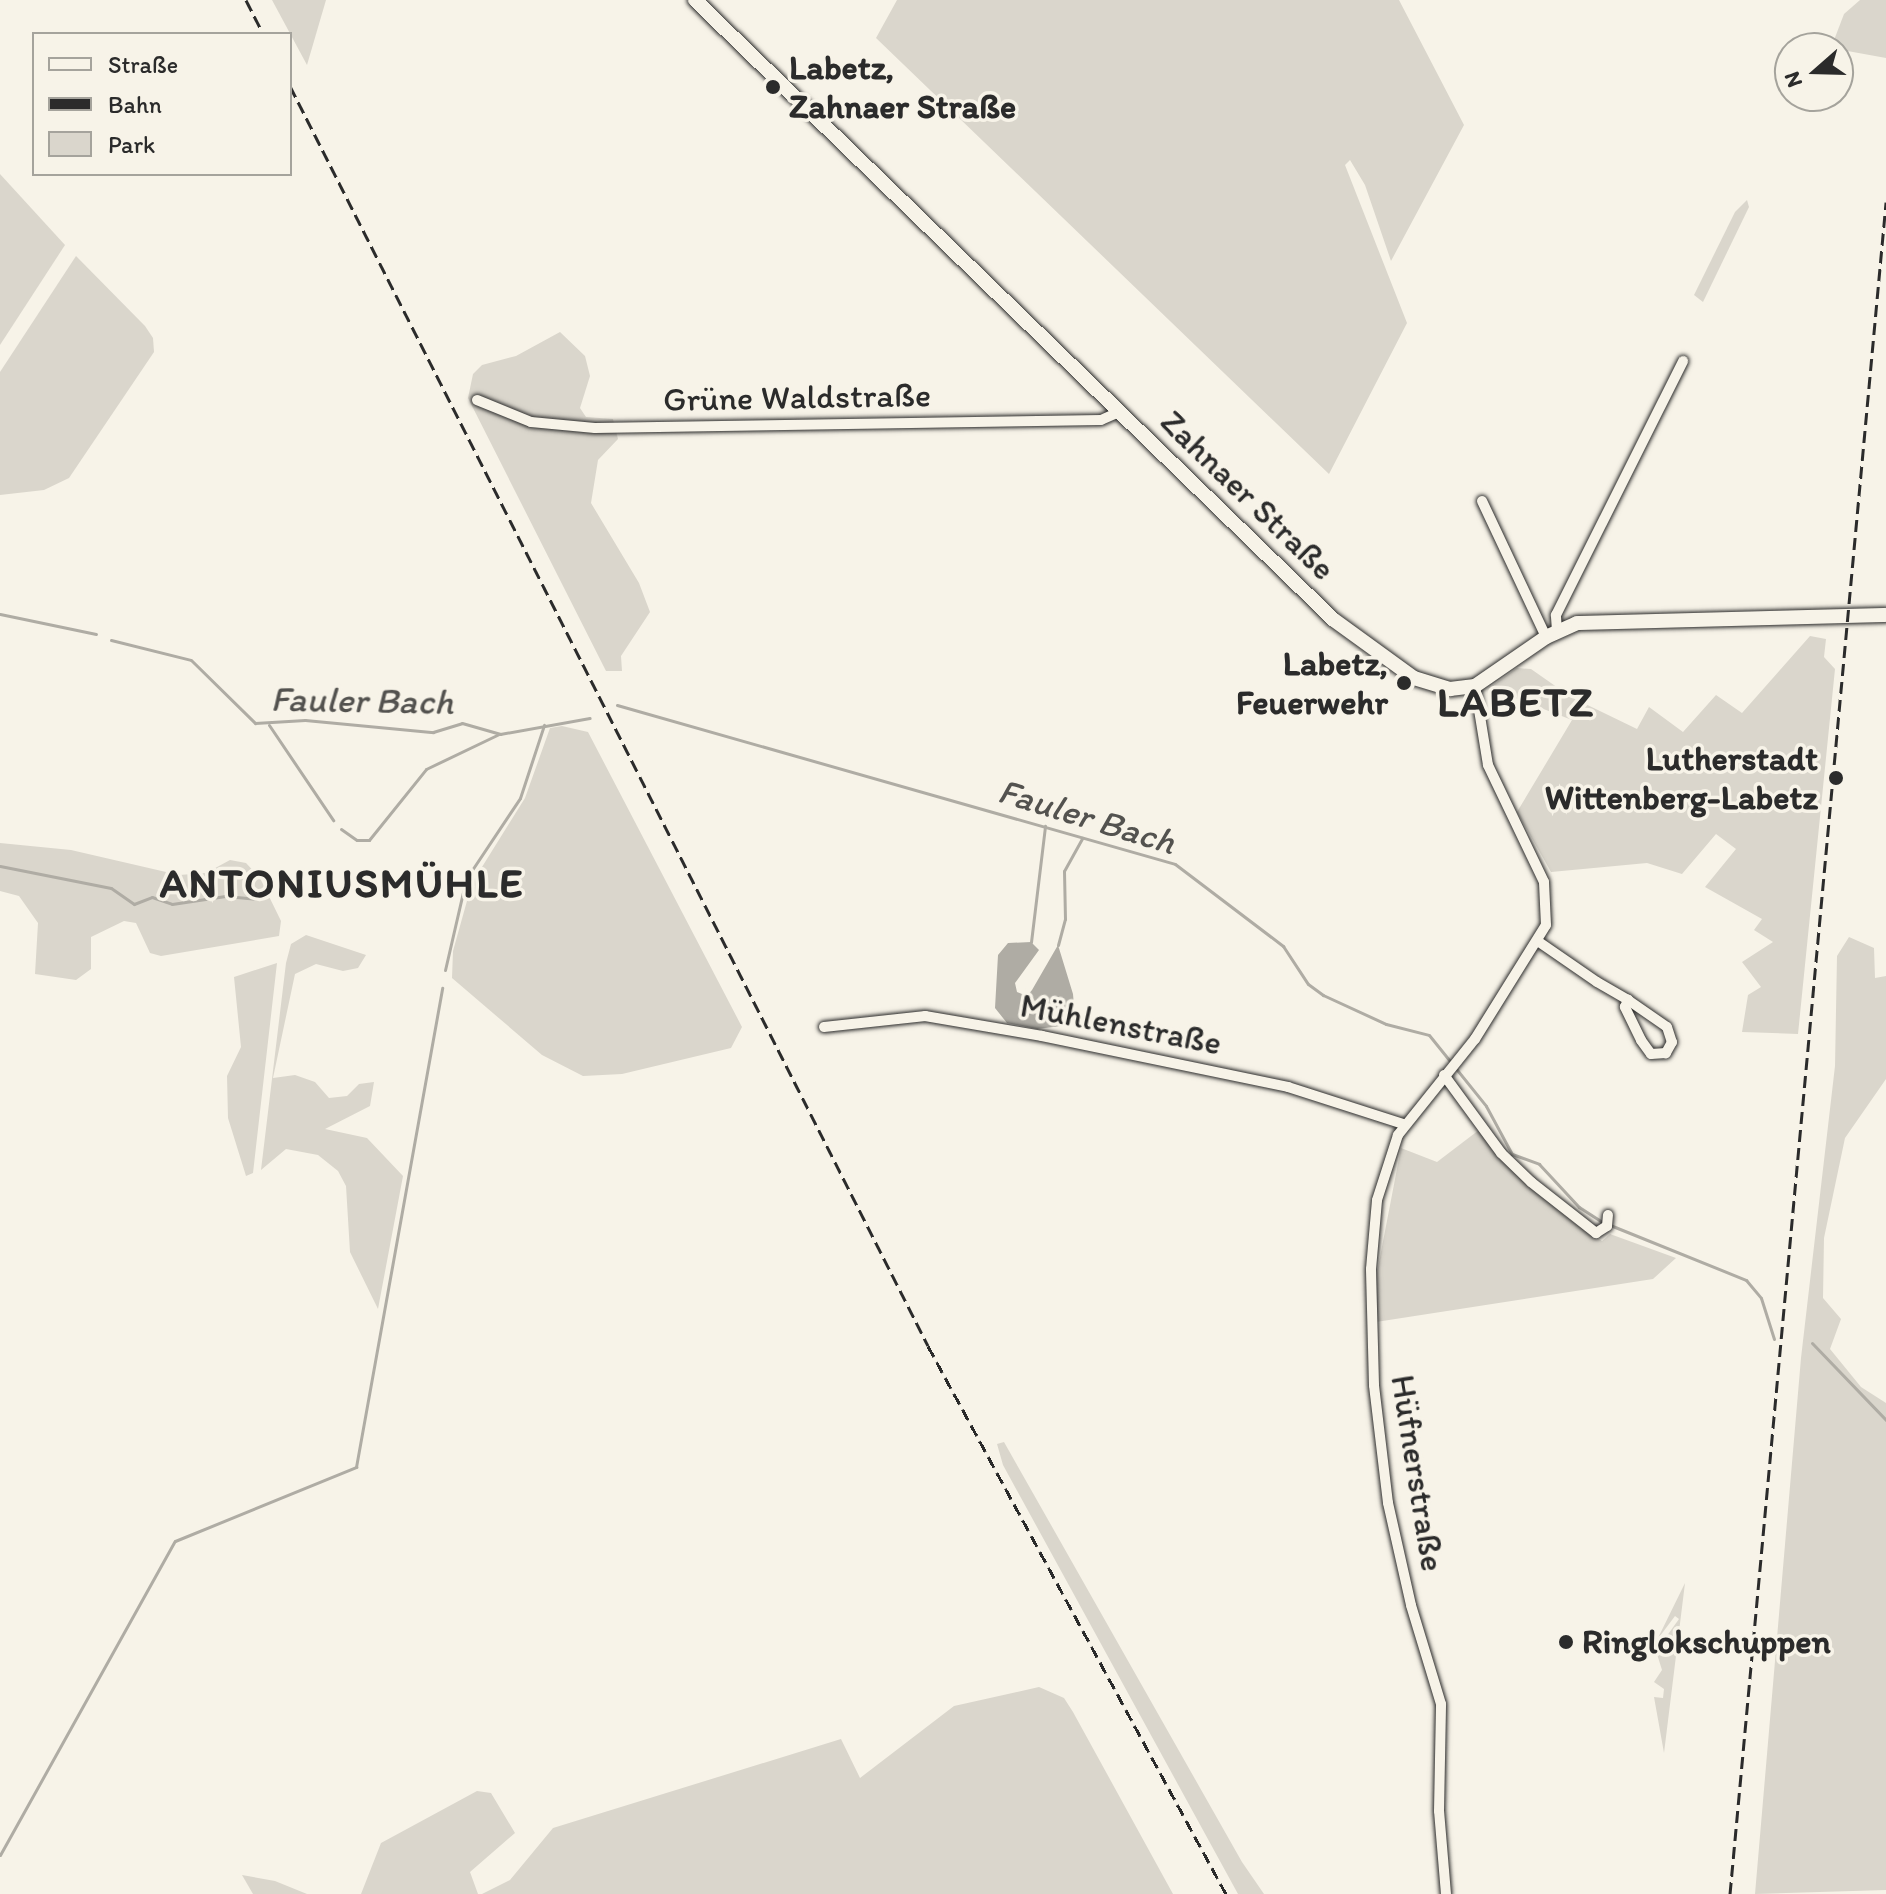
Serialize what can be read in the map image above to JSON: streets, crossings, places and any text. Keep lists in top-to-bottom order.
{
  "streets": {
    "main road": ["Zahnaer Straße"],
    "street": ["Grüne Waldstraße", "Mühlenstraße", "Hüfnerstraße"]
  },
  "crossings": [
    ["Grüne Waldstraße", "Zahnaer Straße"],
    ["Zahnaer Straße", "Hüfnerstraße"],
    ["Mühlenstraße", "Hüfnerstraße"]
  ],
  "districts": ["LABETZ", "ANTONIUSMÜHLE"],
  "water": ["Fauler Bach"],
  "places": [
    "Labetz, Zahnaer Straße",
    "Labetz, Feuerwehr",
    "Lutherstadt Wittenberg-Labetz",
    "Ringlokschuppen"
  ],
  "legend": ["Straße", "Bahn", "Park"],
  "north": "left"
}
